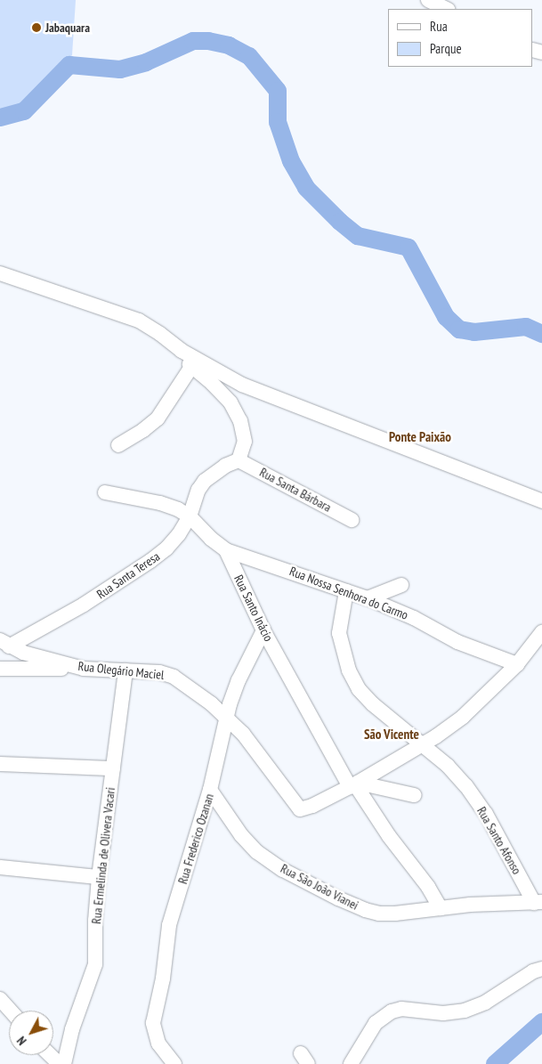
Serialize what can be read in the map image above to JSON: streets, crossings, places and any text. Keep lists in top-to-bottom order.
{
  "streets": {
    "street": [
      "Rua Santa Bárbara",
      "Rua Santa Teresa",
      "Rua Nossa Senhora do Carmo",
      "Rua Santo Inácio",
      "Rua Olegário Maciel",
      "Rua Frederico Ozanan",
      "Rua Santo Afonso",
      "Rua Ermelinda de Olivera Vacari",
      "Rua São João Vianei"
    ]
  },
  "crossings": [
    ["Rua Santa Bárbara", "Rua Santa Teresa"],
    ["Rua Santa Teresa", "Rua Santo Inácio"],
    ["Rua Santa Teresa", "Rua Olegário Maciel"],
    ["Rua Nossa Senhora do Carmo", "Rua Santo Inácio"],
    ["Rua Nossa Senhora do Carmo", "Rua Santo Afonso"],
    ["Rua Santo Inácio", "Rua Olegário Maciel"],
    ["Rua Santo Inácio", "Rua Frederico Ozanan"],
    ["Rua Santo Inácio", "Rua São João Vianei"],
    ["Rua Olegário Maciel", "Rua Frederico Ozanan"],
    ["Rua Olegário Maciel", "Rua Ermelinda de Olivera Vacari"],
    ["Rua Frederico Ozanan", "Rua São João Vianei"],
    ["Rua Santo Afonso", "Rua São João Vianei"]
  ],
  "districts": ["Ponte Paixão", "São Vicente"],
  "places": ["Jabaquara"],
  "legend": ["Rua", "Parque"],
  "north": "bottom left"
}
